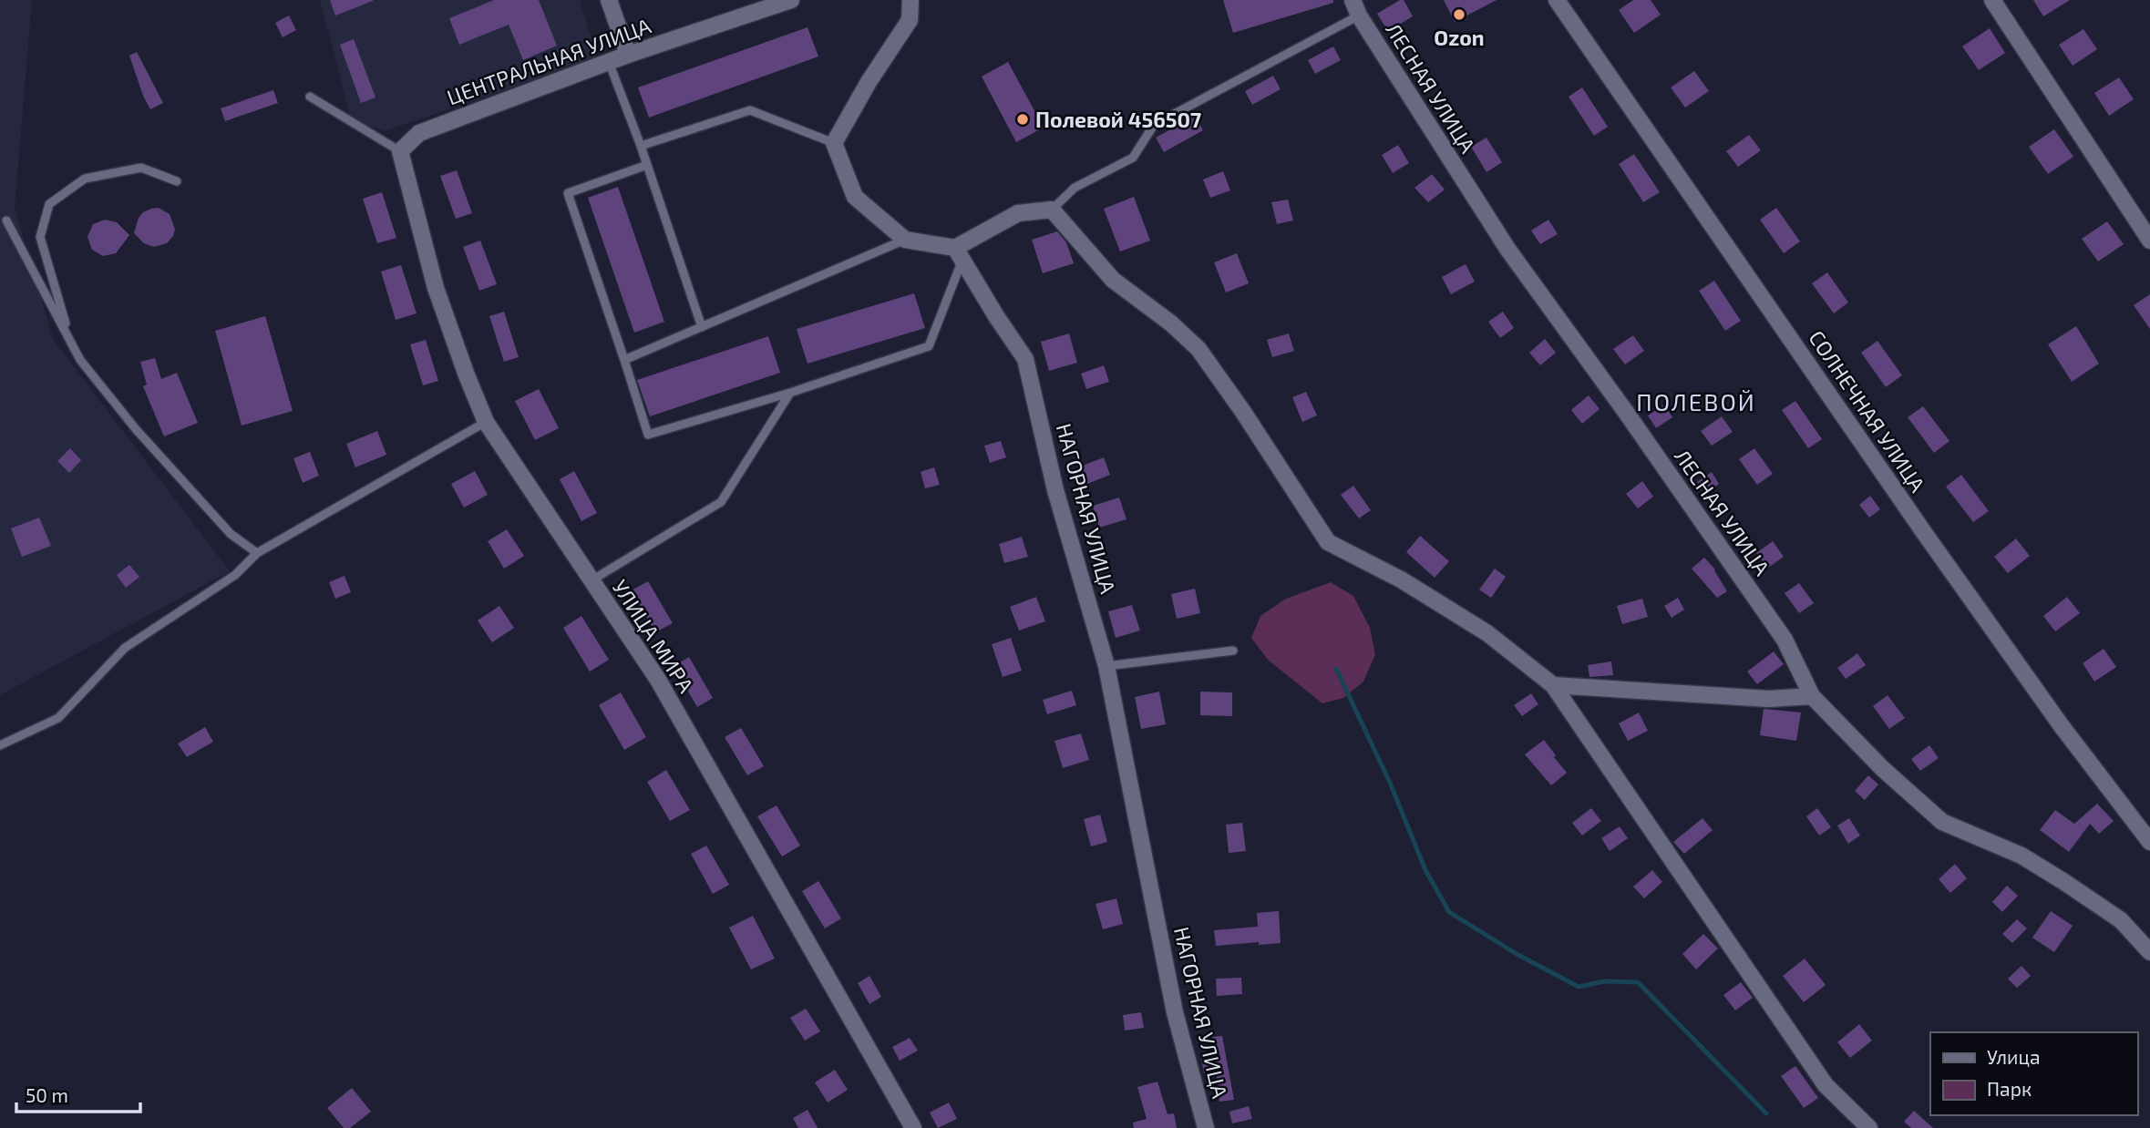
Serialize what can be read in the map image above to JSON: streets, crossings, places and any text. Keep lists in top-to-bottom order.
{
  "streets": {
    "street": [
      "ЦЕНТРАЛЬНАЯ УЛИЦА",
      "ЛЕСНАЯ УЛИЦА",
      "СОЛНЕЧНАЯ УЛИЦА",
      "НАГОРНАЯ УЛИЦА",
      "УЛИЦА МИРА"
    ]
  },
  "crossings": [
    ["ЦЕНТРАЛЬНАЯ УЛИЦА", "УЛИЦА МИРА"]
  ],
  "districts": ["ПОЛЕВОЙ"],
  "places": ["Ozon", "Полевой 456507"],
  "legend": ["Улица", "Парк"],
  "scale_bar": "50 m"
}
